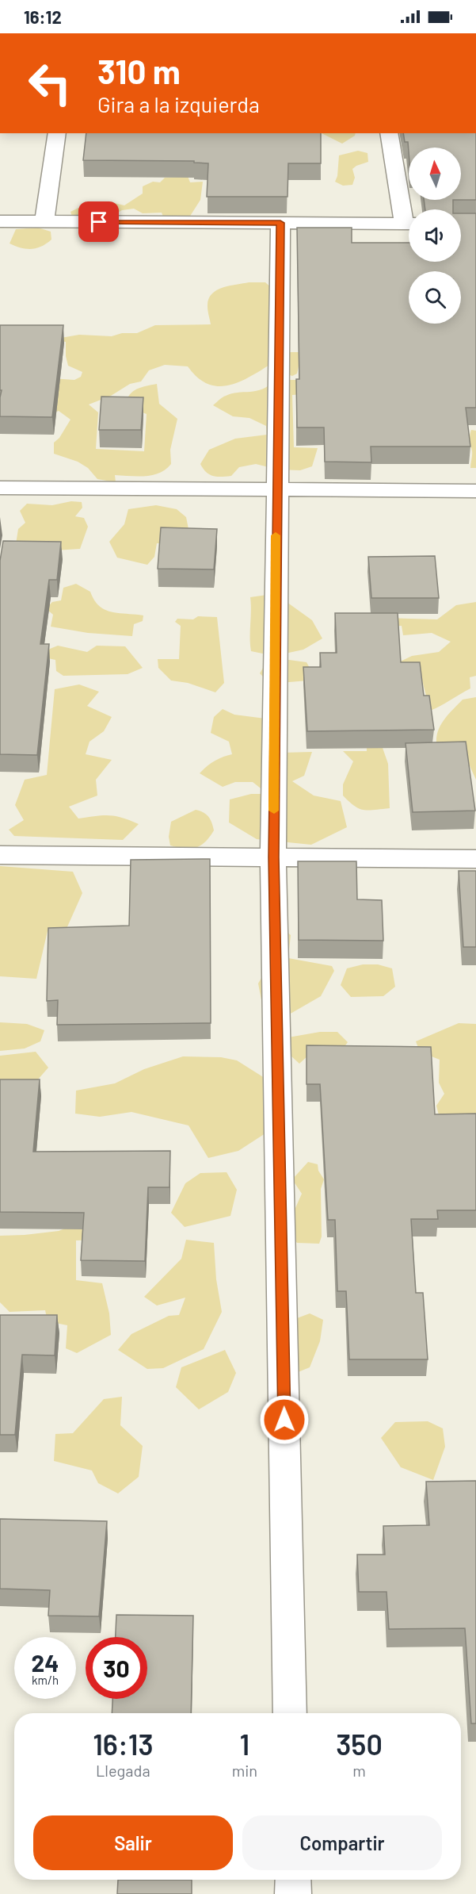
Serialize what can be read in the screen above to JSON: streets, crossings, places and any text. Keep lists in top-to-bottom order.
{
  "north": "top",
  "page": {
    "status": "16:12",
    "turn": ["310 m", "Gira a la izquierda"],
    "speed": "24 km/h",
    "limit": "30",
    "eta": [
      "16:13",
      "Llegada",
      "1",
      "min",
      "350",
      "m"
    ],
    "buttons": ["Salir", "Compartir"]
  }
}
